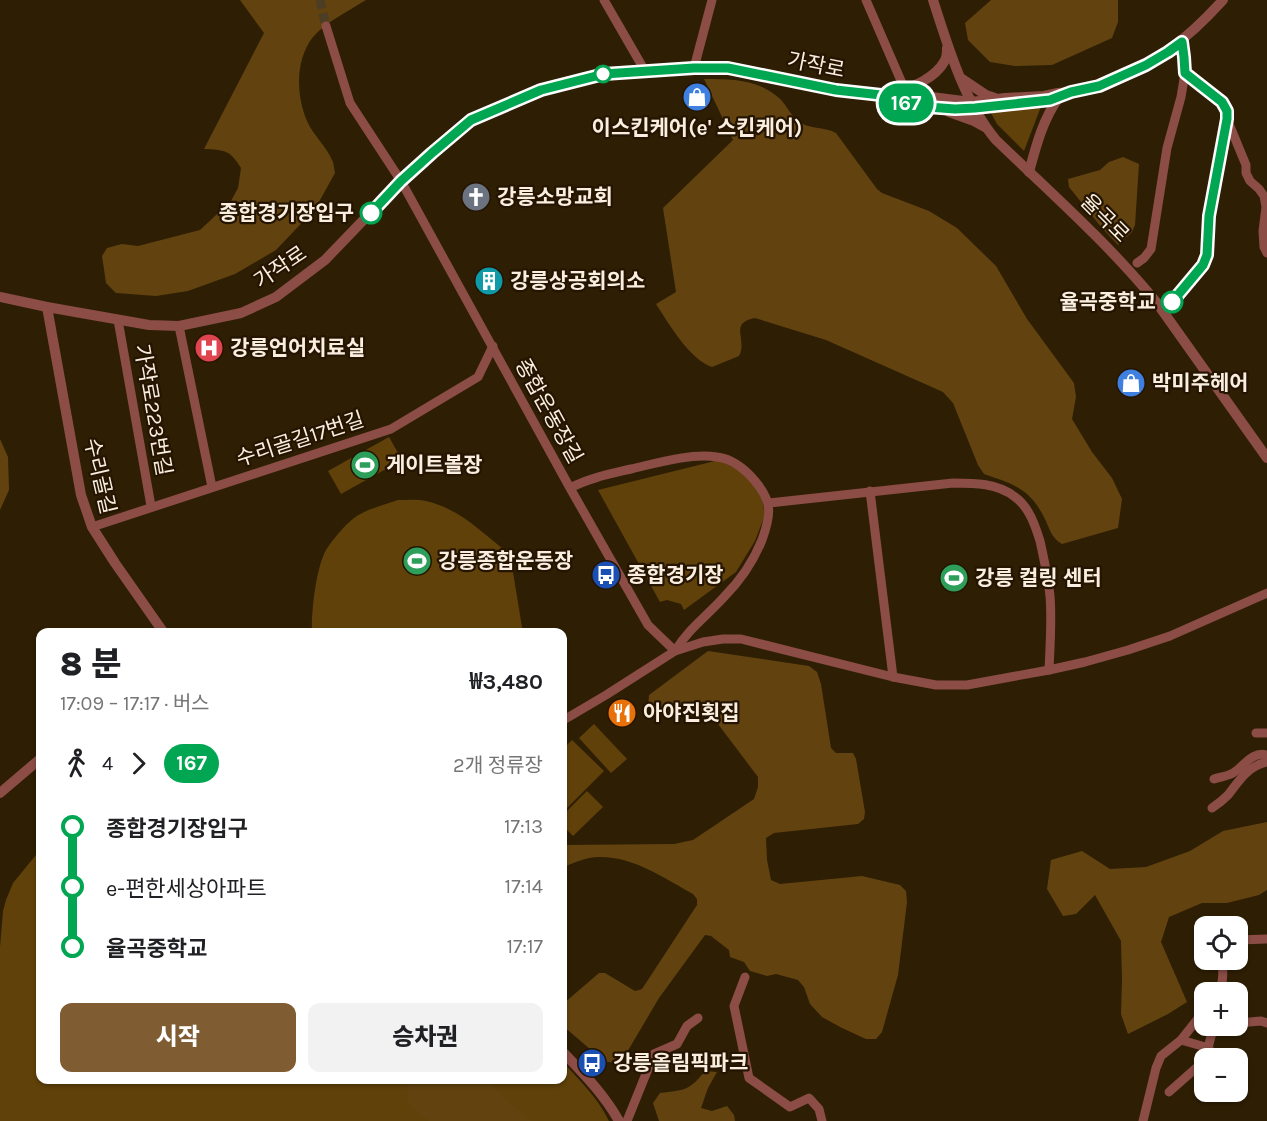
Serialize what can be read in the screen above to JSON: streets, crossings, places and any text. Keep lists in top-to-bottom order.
{
  "streets": {
    "street": [
      "가작로",
      "율곡로",
      "가작로223번길",
      "종합운동장길",
      "수리골길17번길",
      "수리골길"
    ]
  },
  "crossings": [
    ["가작로", "율곡로"],
    ["가작로", "가작로223번길"],
    ["가작로", "종합운동장길"],
    ["가작로", "수리골길"],
    ["가작로223번길", "수리골길17번길"],
    ["종합운동장길", "수리골길17번길"],
    ["수리골길17번길", "수리골길"]
  ],
  "places": {
    "shop": ["이스킨케어(e' 스킨케어)", "박미주헤어"],
    "church": ["강릉소망교회"],
    "other": ["종합경기장입구", "율곡중학교"],
    "building": ["강릉상공회의소"],
    "hospital": ["강릉언어치료실"],
    "sports": ["게이트볼장", "강릉종합운동장", "강릉 컬링 센터"],
    "bus stop": ["종합경기장", "강릉올림픽파크"],
    "restaurant": ["아야진횟집"]
  },
  "lines": ["bus line 167"],
  "page": {
    "on_map": "167",
    "heading": ["8 분", "17:09 – 17:17 · 버스", "₩3,480"],
    "legs": ["4", "167", "2개 정류장"],
    "list": [
      {
        "name": "종합경기장입구",
        "value": "17:13"
      },
      {
        "name": "e-편한세상아파트",
        "value": "17:14"
      },
      {
        "name": "율곡중학교",
        "value": "17:17"
      }
    ],
    "map_buttons": ["+", "−"],
    "buttons": ["시작", "승차권"]
  }
}
